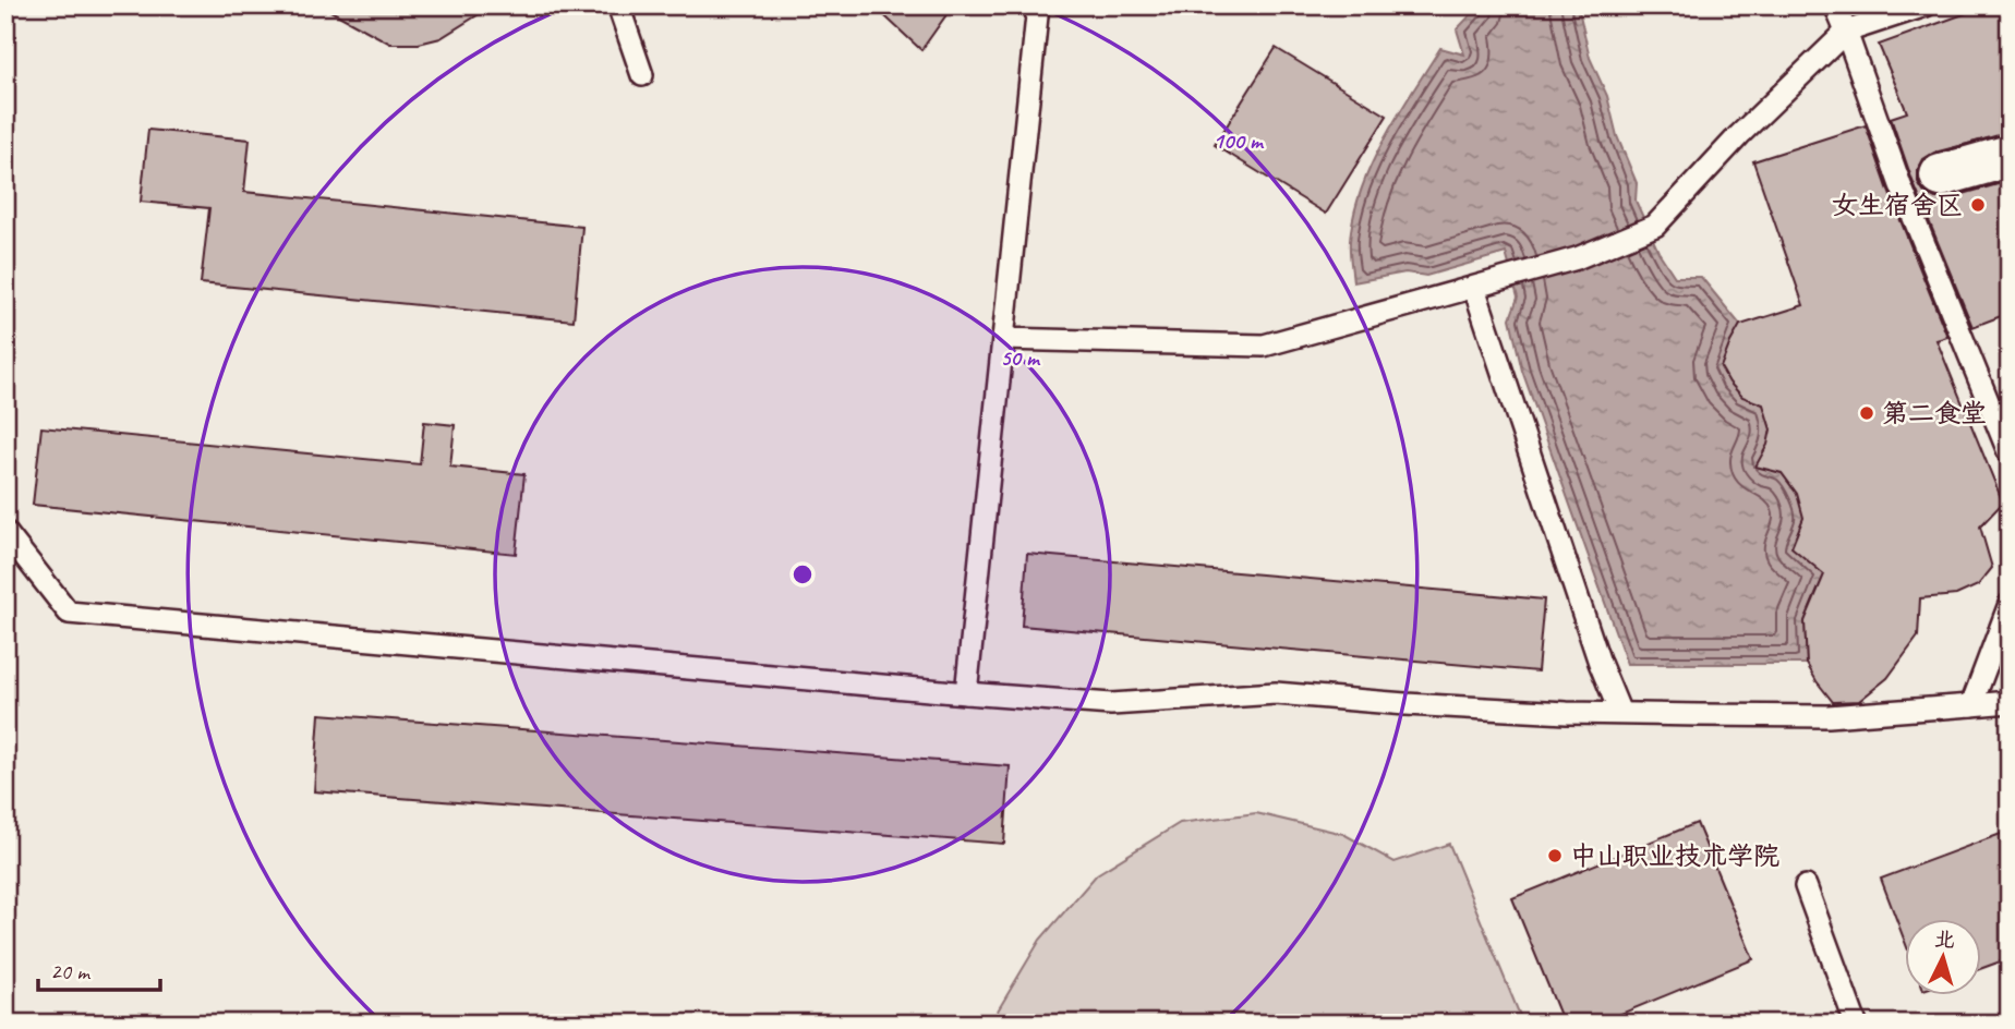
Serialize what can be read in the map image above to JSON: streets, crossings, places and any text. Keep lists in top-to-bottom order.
{
  "places": ["女生宿舍区", "第二食堂", "中山职业技术学院"],
  "scale_bar": "20 m",
  "north": "top",
  "rings": ["100 m", "50 m"]
}
